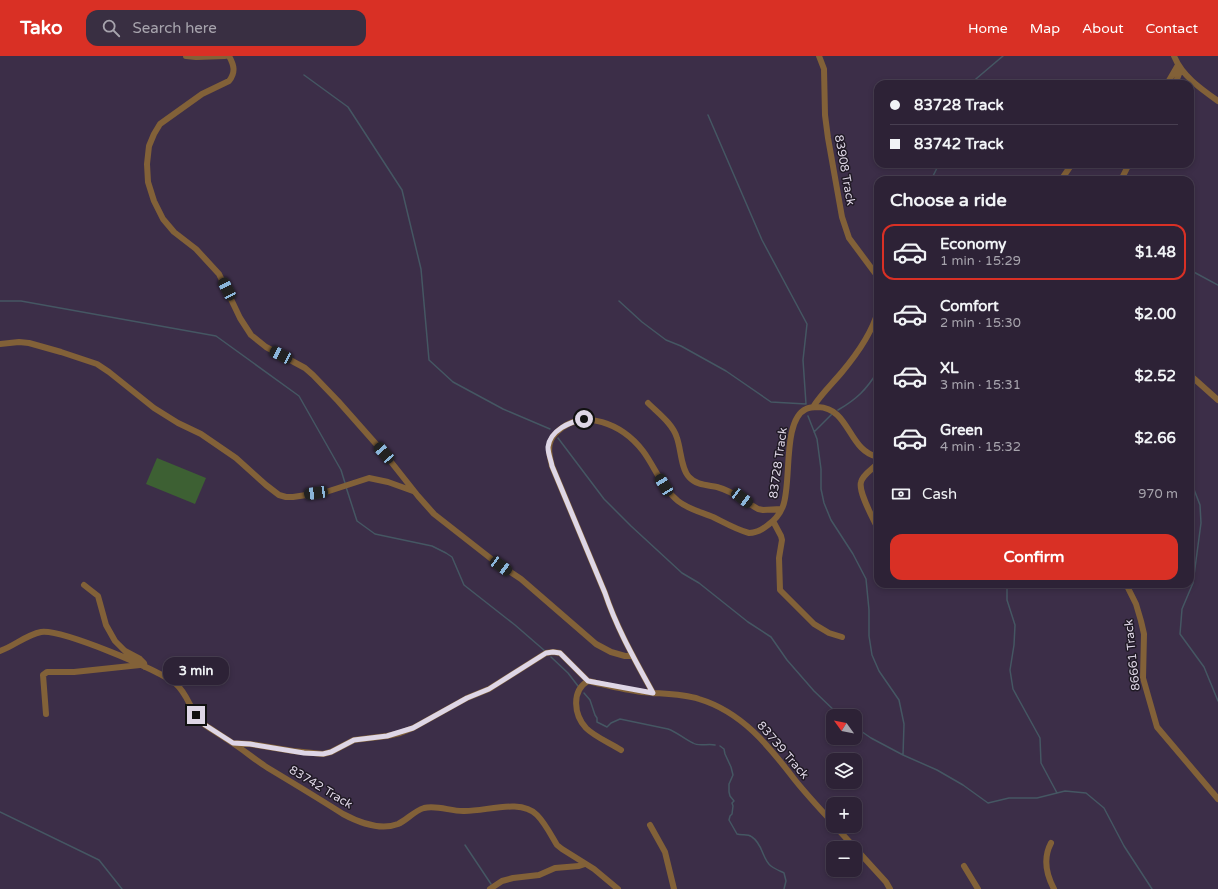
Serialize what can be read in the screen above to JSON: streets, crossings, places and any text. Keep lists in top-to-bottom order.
{
  "streets": {
    "street": [
      "83908 Track",
      "83728 Track",
      "86661 Track",
      "83739 Track",
      "83742 Track"
    ]
  },
  "crossings": [
    ["83728 Track", "83739 Track"]
  ],
  "north": "top left",
  "page": {
    "header": "Tako",
    "search": "Search here",
    "nav": [
      "Home",
      "Map",
      "About",
      "Contact"
    ],
    "banner": ["83728 Track", "83742 Track"],
    "heading": "Choose a ride",
    "list": [
      {
        "name": "Economy",
        "note": "1 min · 15:29",
        "value": "$1.48"
      },
      {
        "name": "Comfort",
        "note": "2 min · 15:30",
        "value": "$2.00"
      },
      {
        "name": "XL",
        "note": "3 min · 15:31",
        "value": "$2.52"
      },
      {
        "name": "Green",
        "note": "4 min · 15:32",
        "value": "$2.66"
      }
    ],
    "pay": ["Cash", "970 m"],
    "buttons": "Confirm",
    "bubble": "3 min",
    "map_buttons": ["+", "−"]
  }
}
